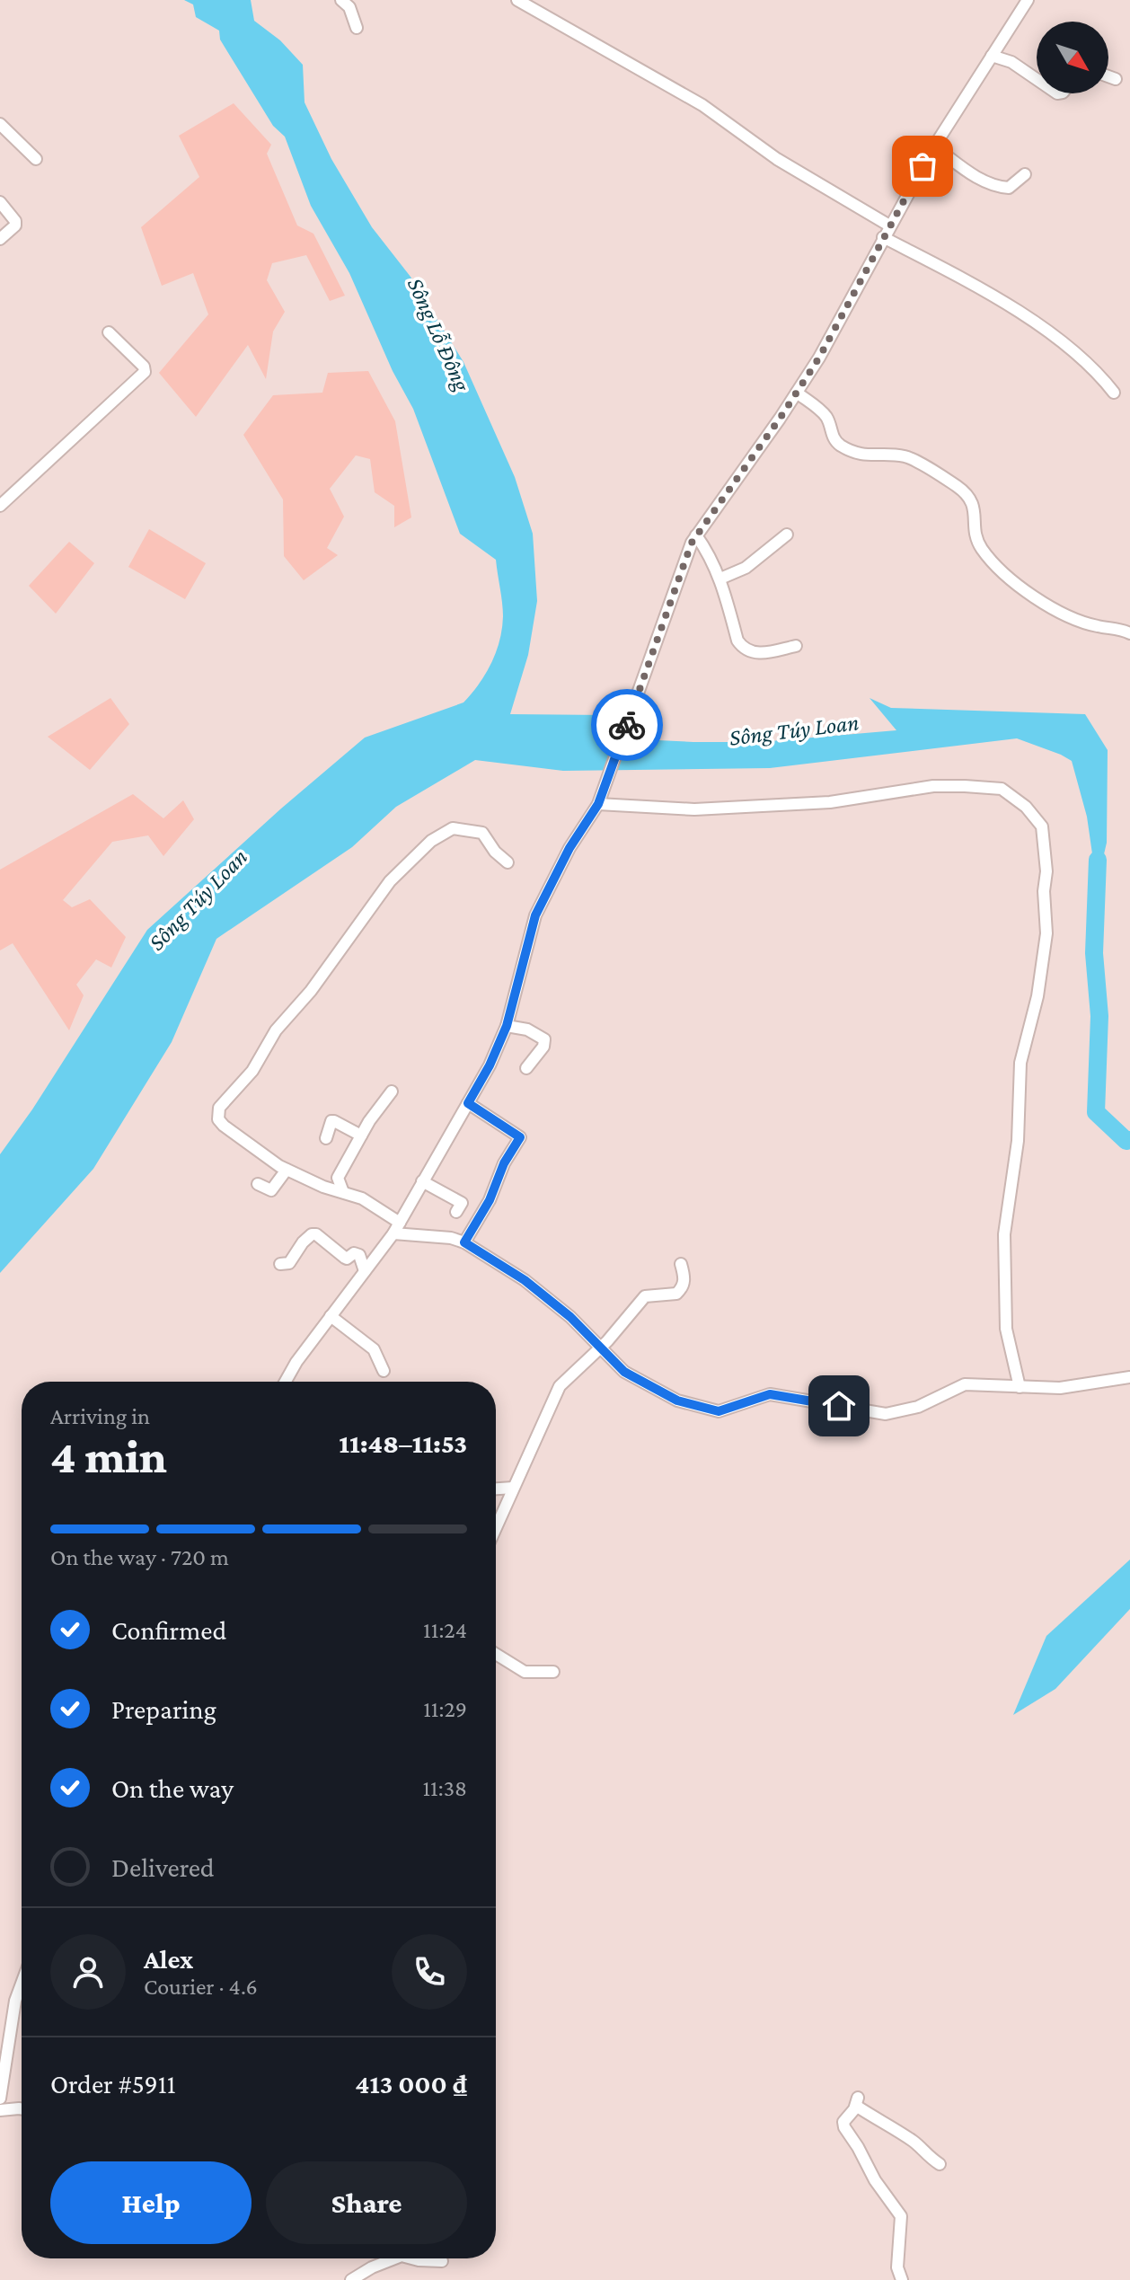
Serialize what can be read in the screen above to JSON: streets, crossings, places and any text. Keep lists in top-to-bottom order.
{
  "water": ["Sông Lỗ Đông", "Sông Túy Loan"],
  "north": "bottom right",
  "page": {
    "heading": ["4 min", "Arriving in", "11:48–11:53"],
    "panel": [
      "Alex",
      "Courier · 4.6",
      "Order #5911",
      "413 000 ₫"
    ],
    "bar": "On the way · 720 m",
    "list": [
      ["Confirmed", "11:24"],
      ["Preparing", "11:29"],
      ["On the way", "11:38"],
      "Delivered"
    ],
    "buttons": ["Help", "Share"]
  }
}
